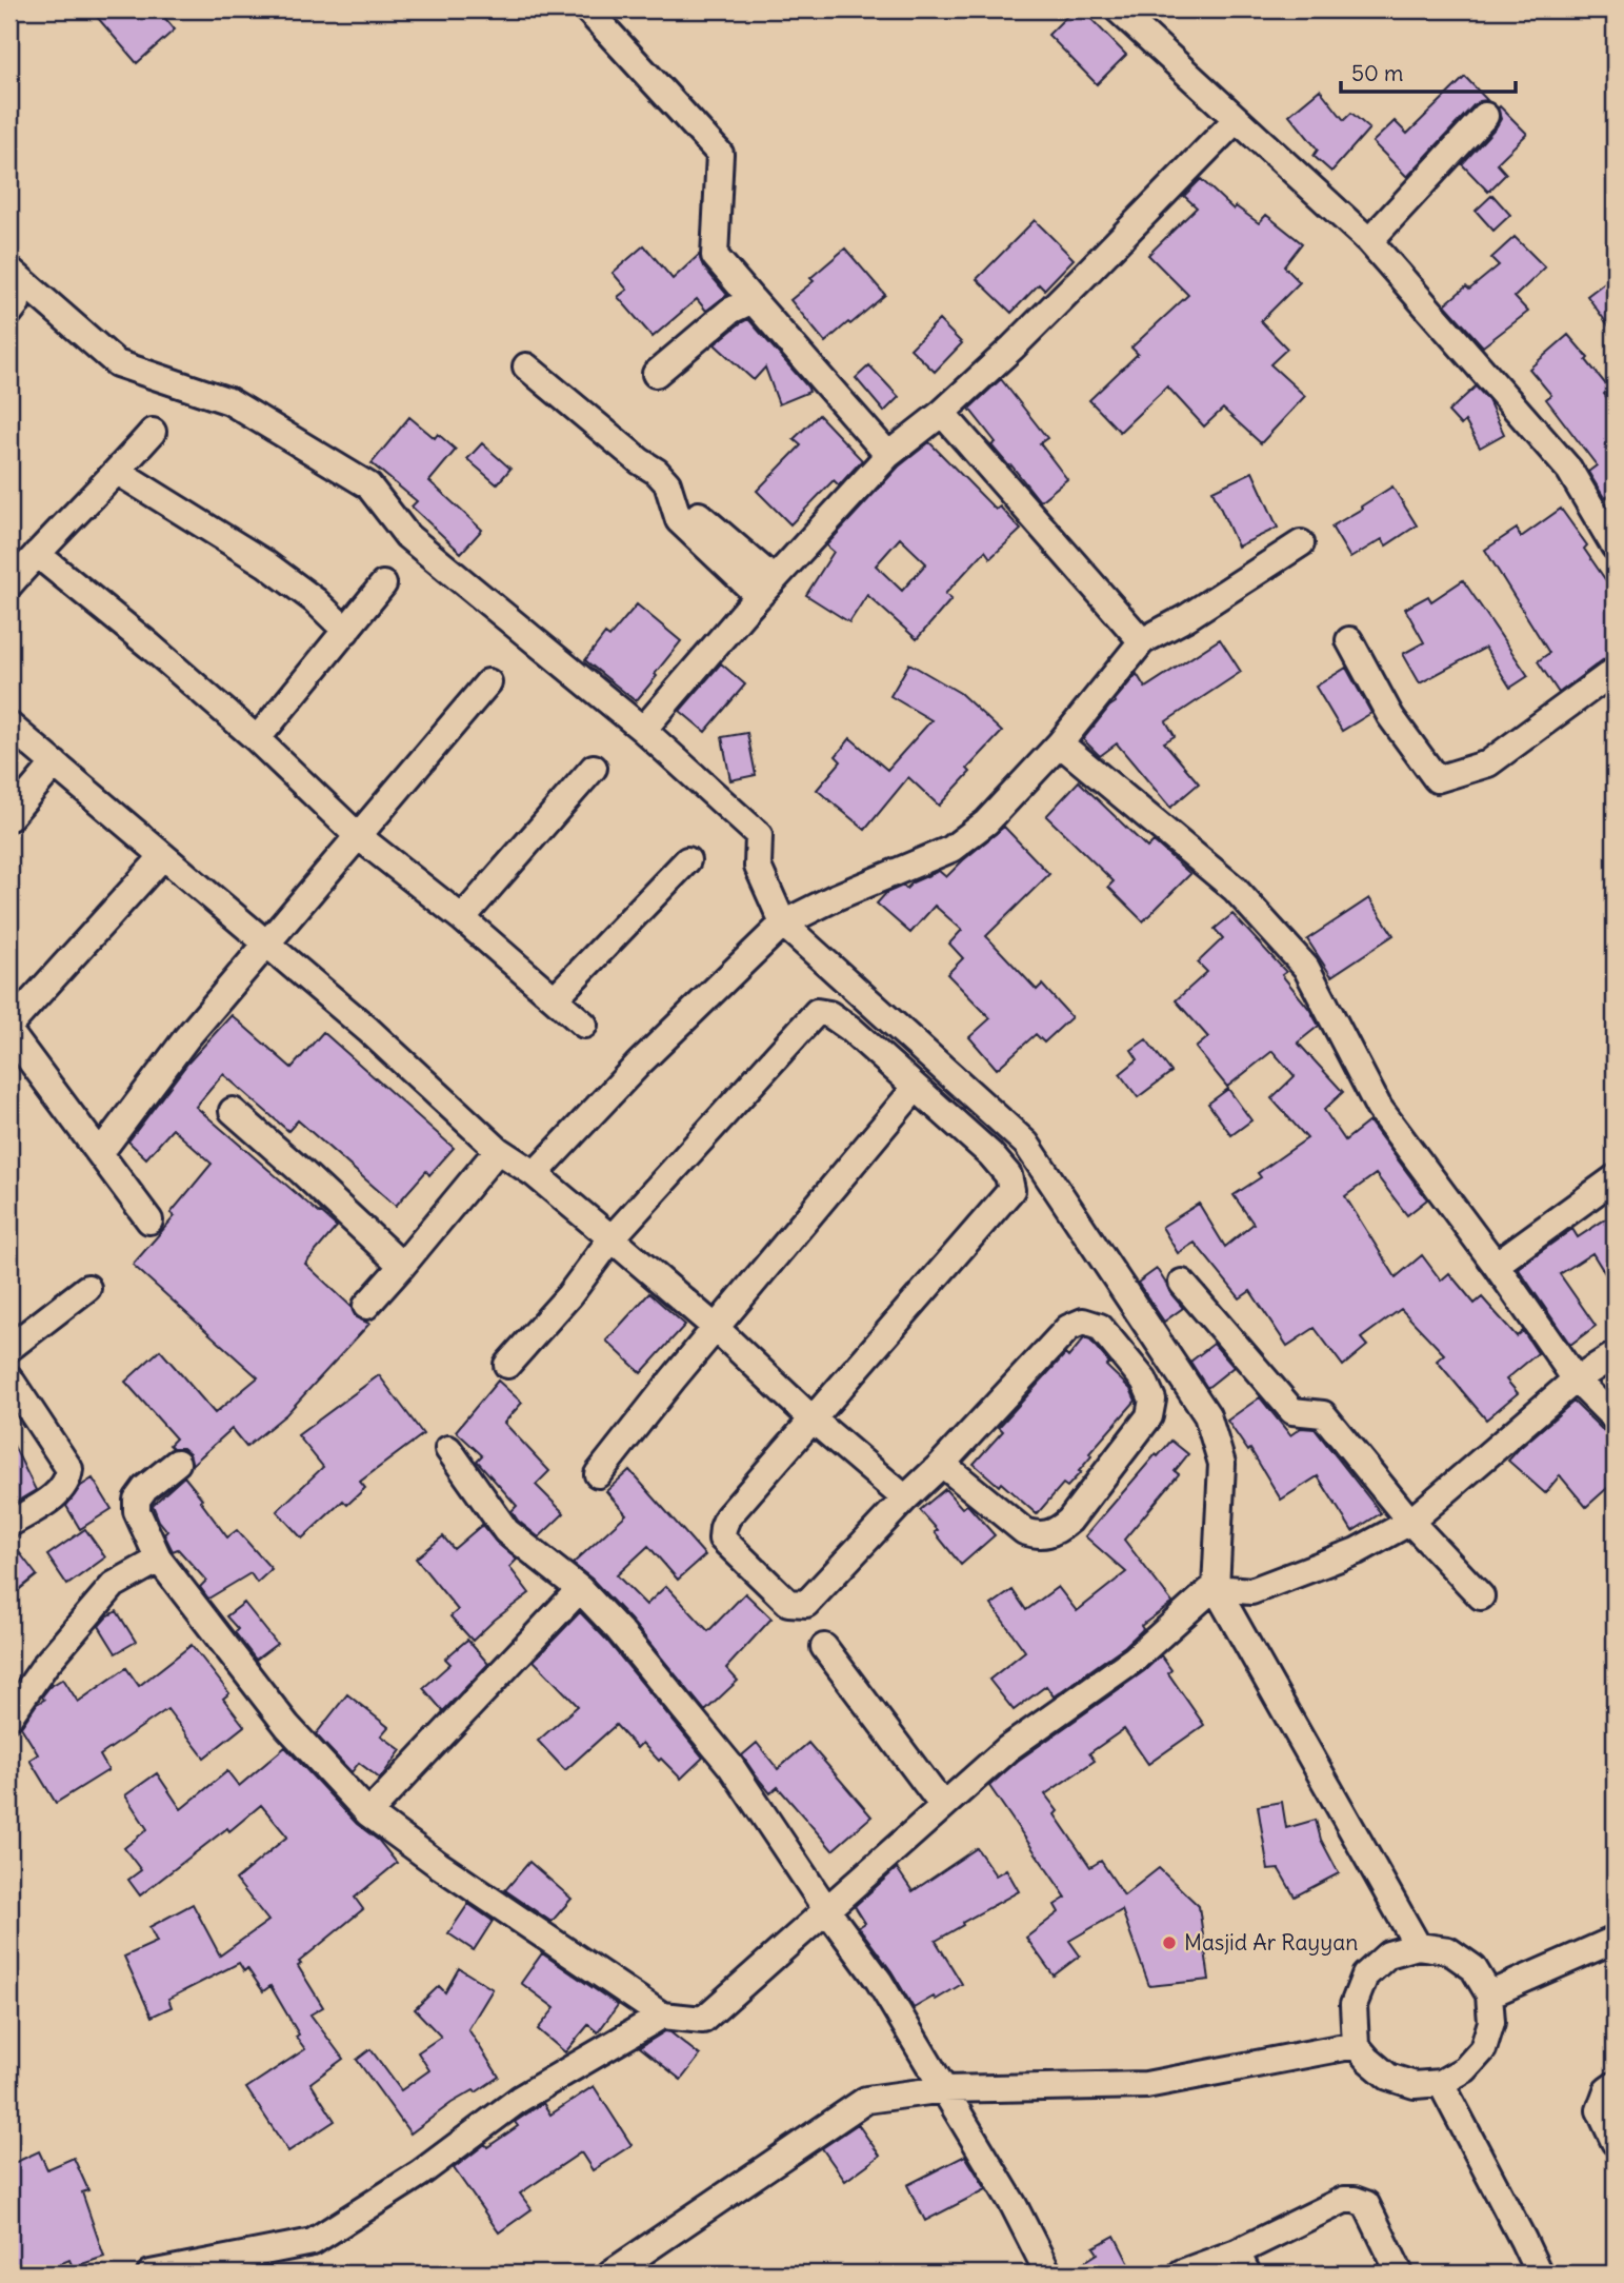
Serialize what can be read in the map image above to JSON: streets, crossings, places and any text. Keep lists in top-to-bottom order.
{
  "places": ["Masjid Ar Rayyan"],
  "scale_bar": "50 m"
}
